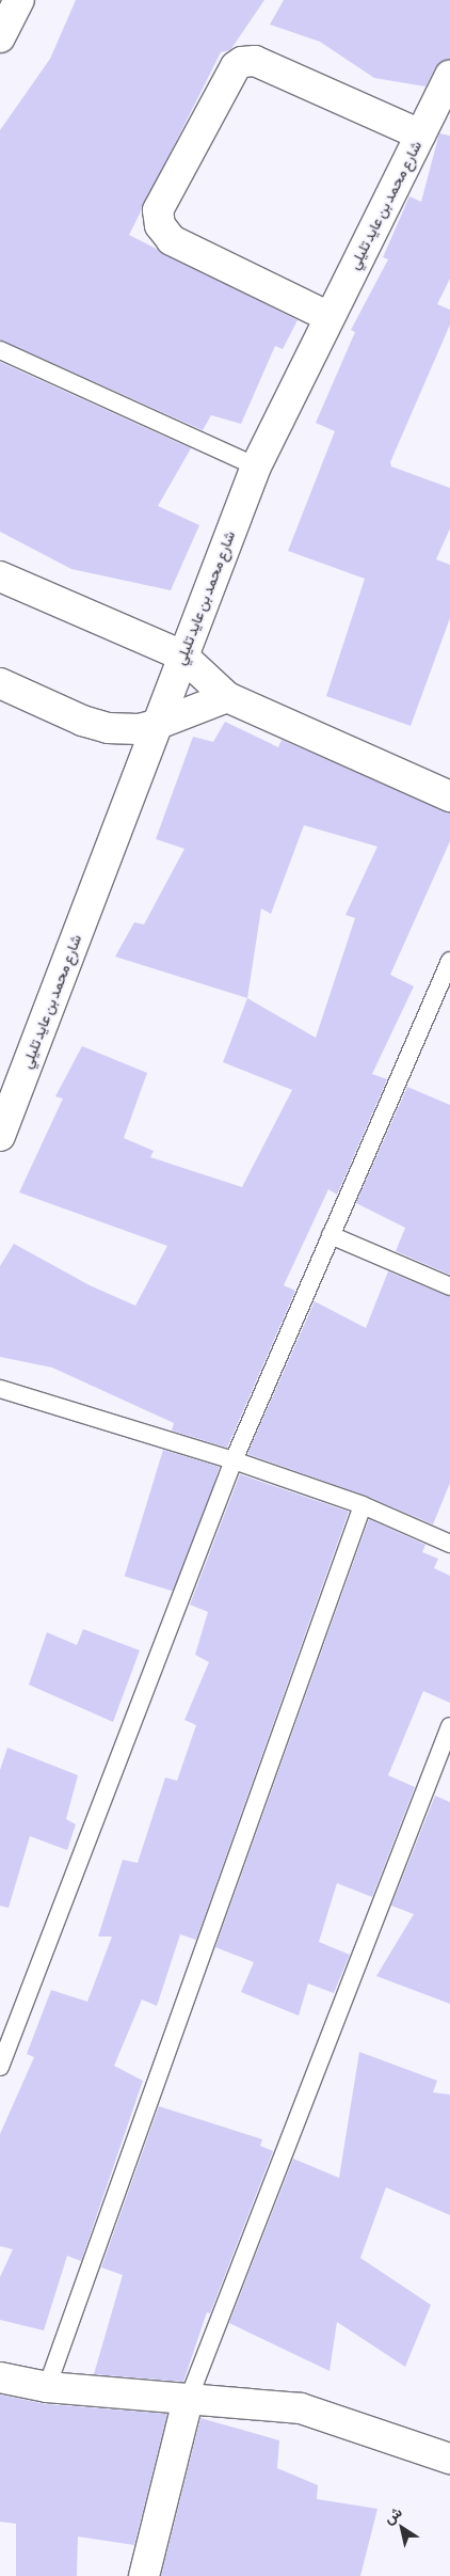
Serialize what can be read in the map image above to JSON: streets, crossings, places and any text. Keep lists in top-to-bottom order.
{
  "streets": {
    "street": ["شارع محمد بن عايد تليلي"]
  },
  "north": "top left"
}
